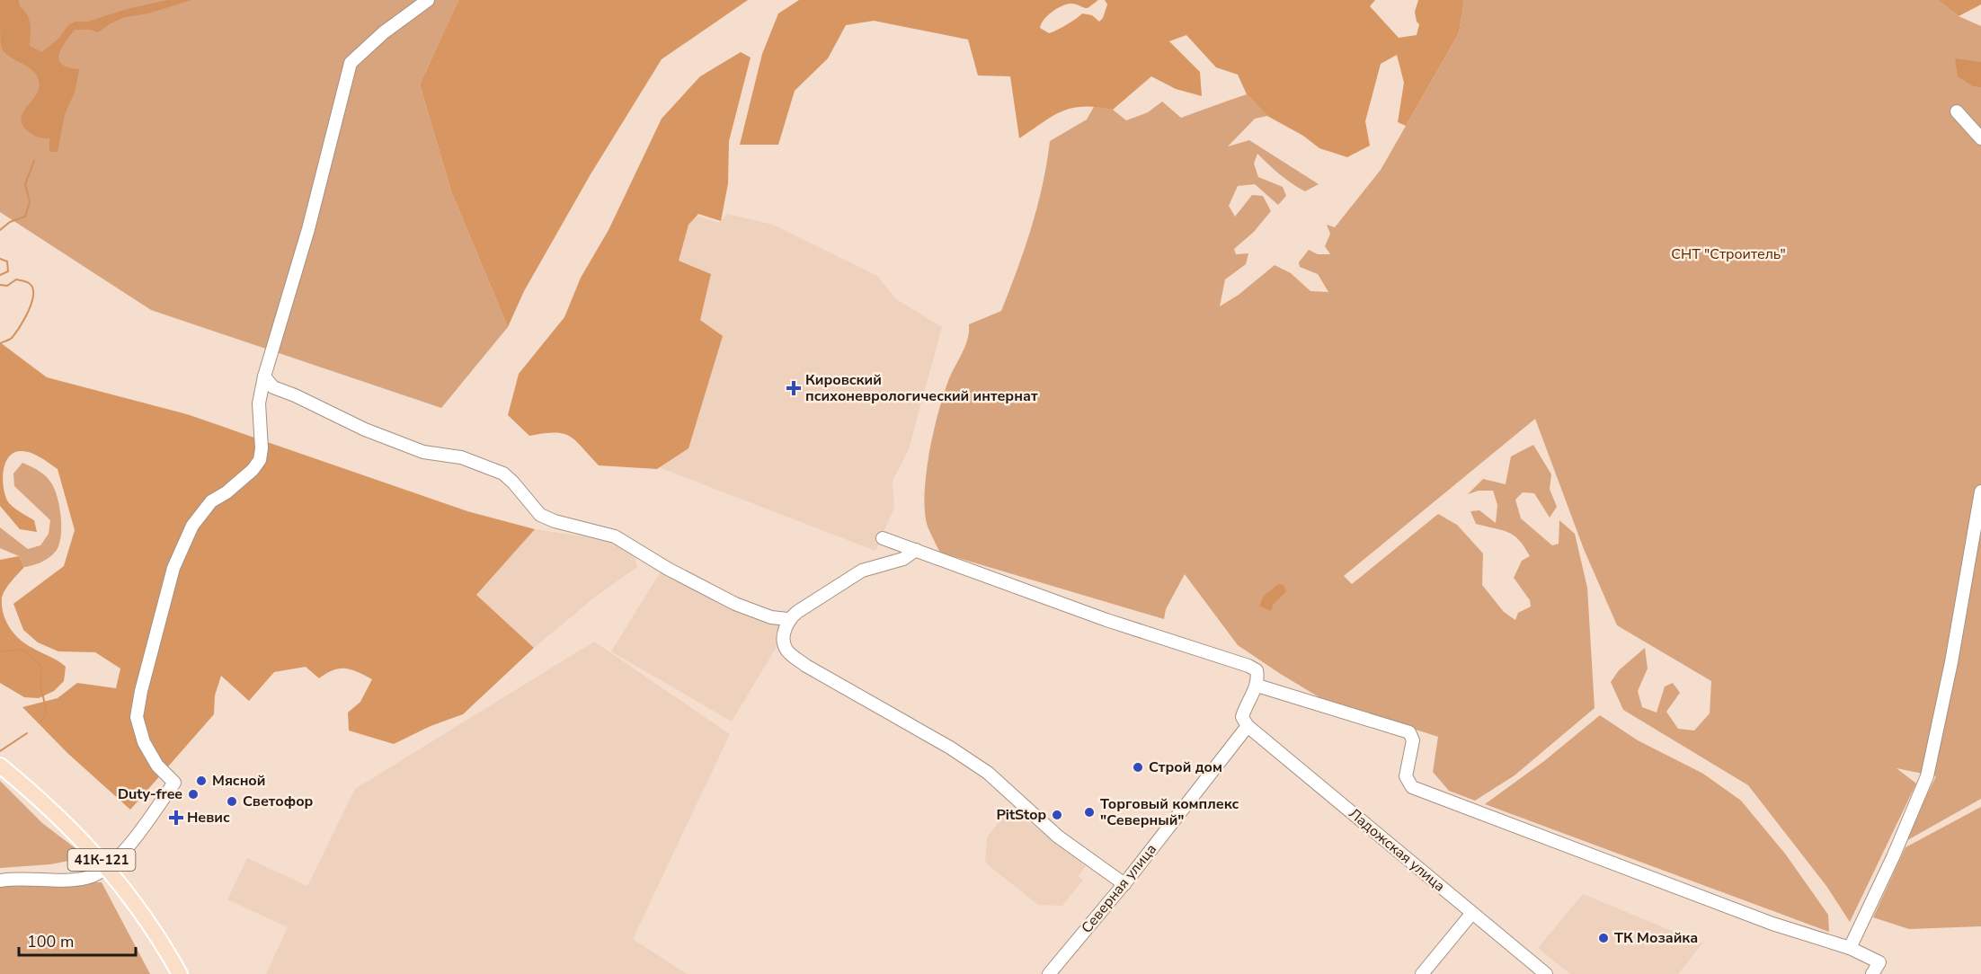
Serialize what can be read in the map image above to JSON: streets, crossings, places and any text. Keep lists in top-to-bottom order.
{
  "streets": {
    "main road": ["41К-121"],
    "street": ["Ладожская улица", "Северная улица"]
  },
  "crossings": [
    ["Ладожская улица", "Северная улица"]
  ],
  "parks": ["СНТ \"Строитель\""],
  "places": {
    "health": ["Кировский психоневрологический интернат", "Невис"],
    "other": [
      "Строй дом",
      "Мясной",
      "Duty-free",
      "Светофор",
      "Торговый комплекс \"Северный\"",
      "PitStop",
      "ТК Мозайка"
    ]
  },
  "scale_bar": "100 m"
}
